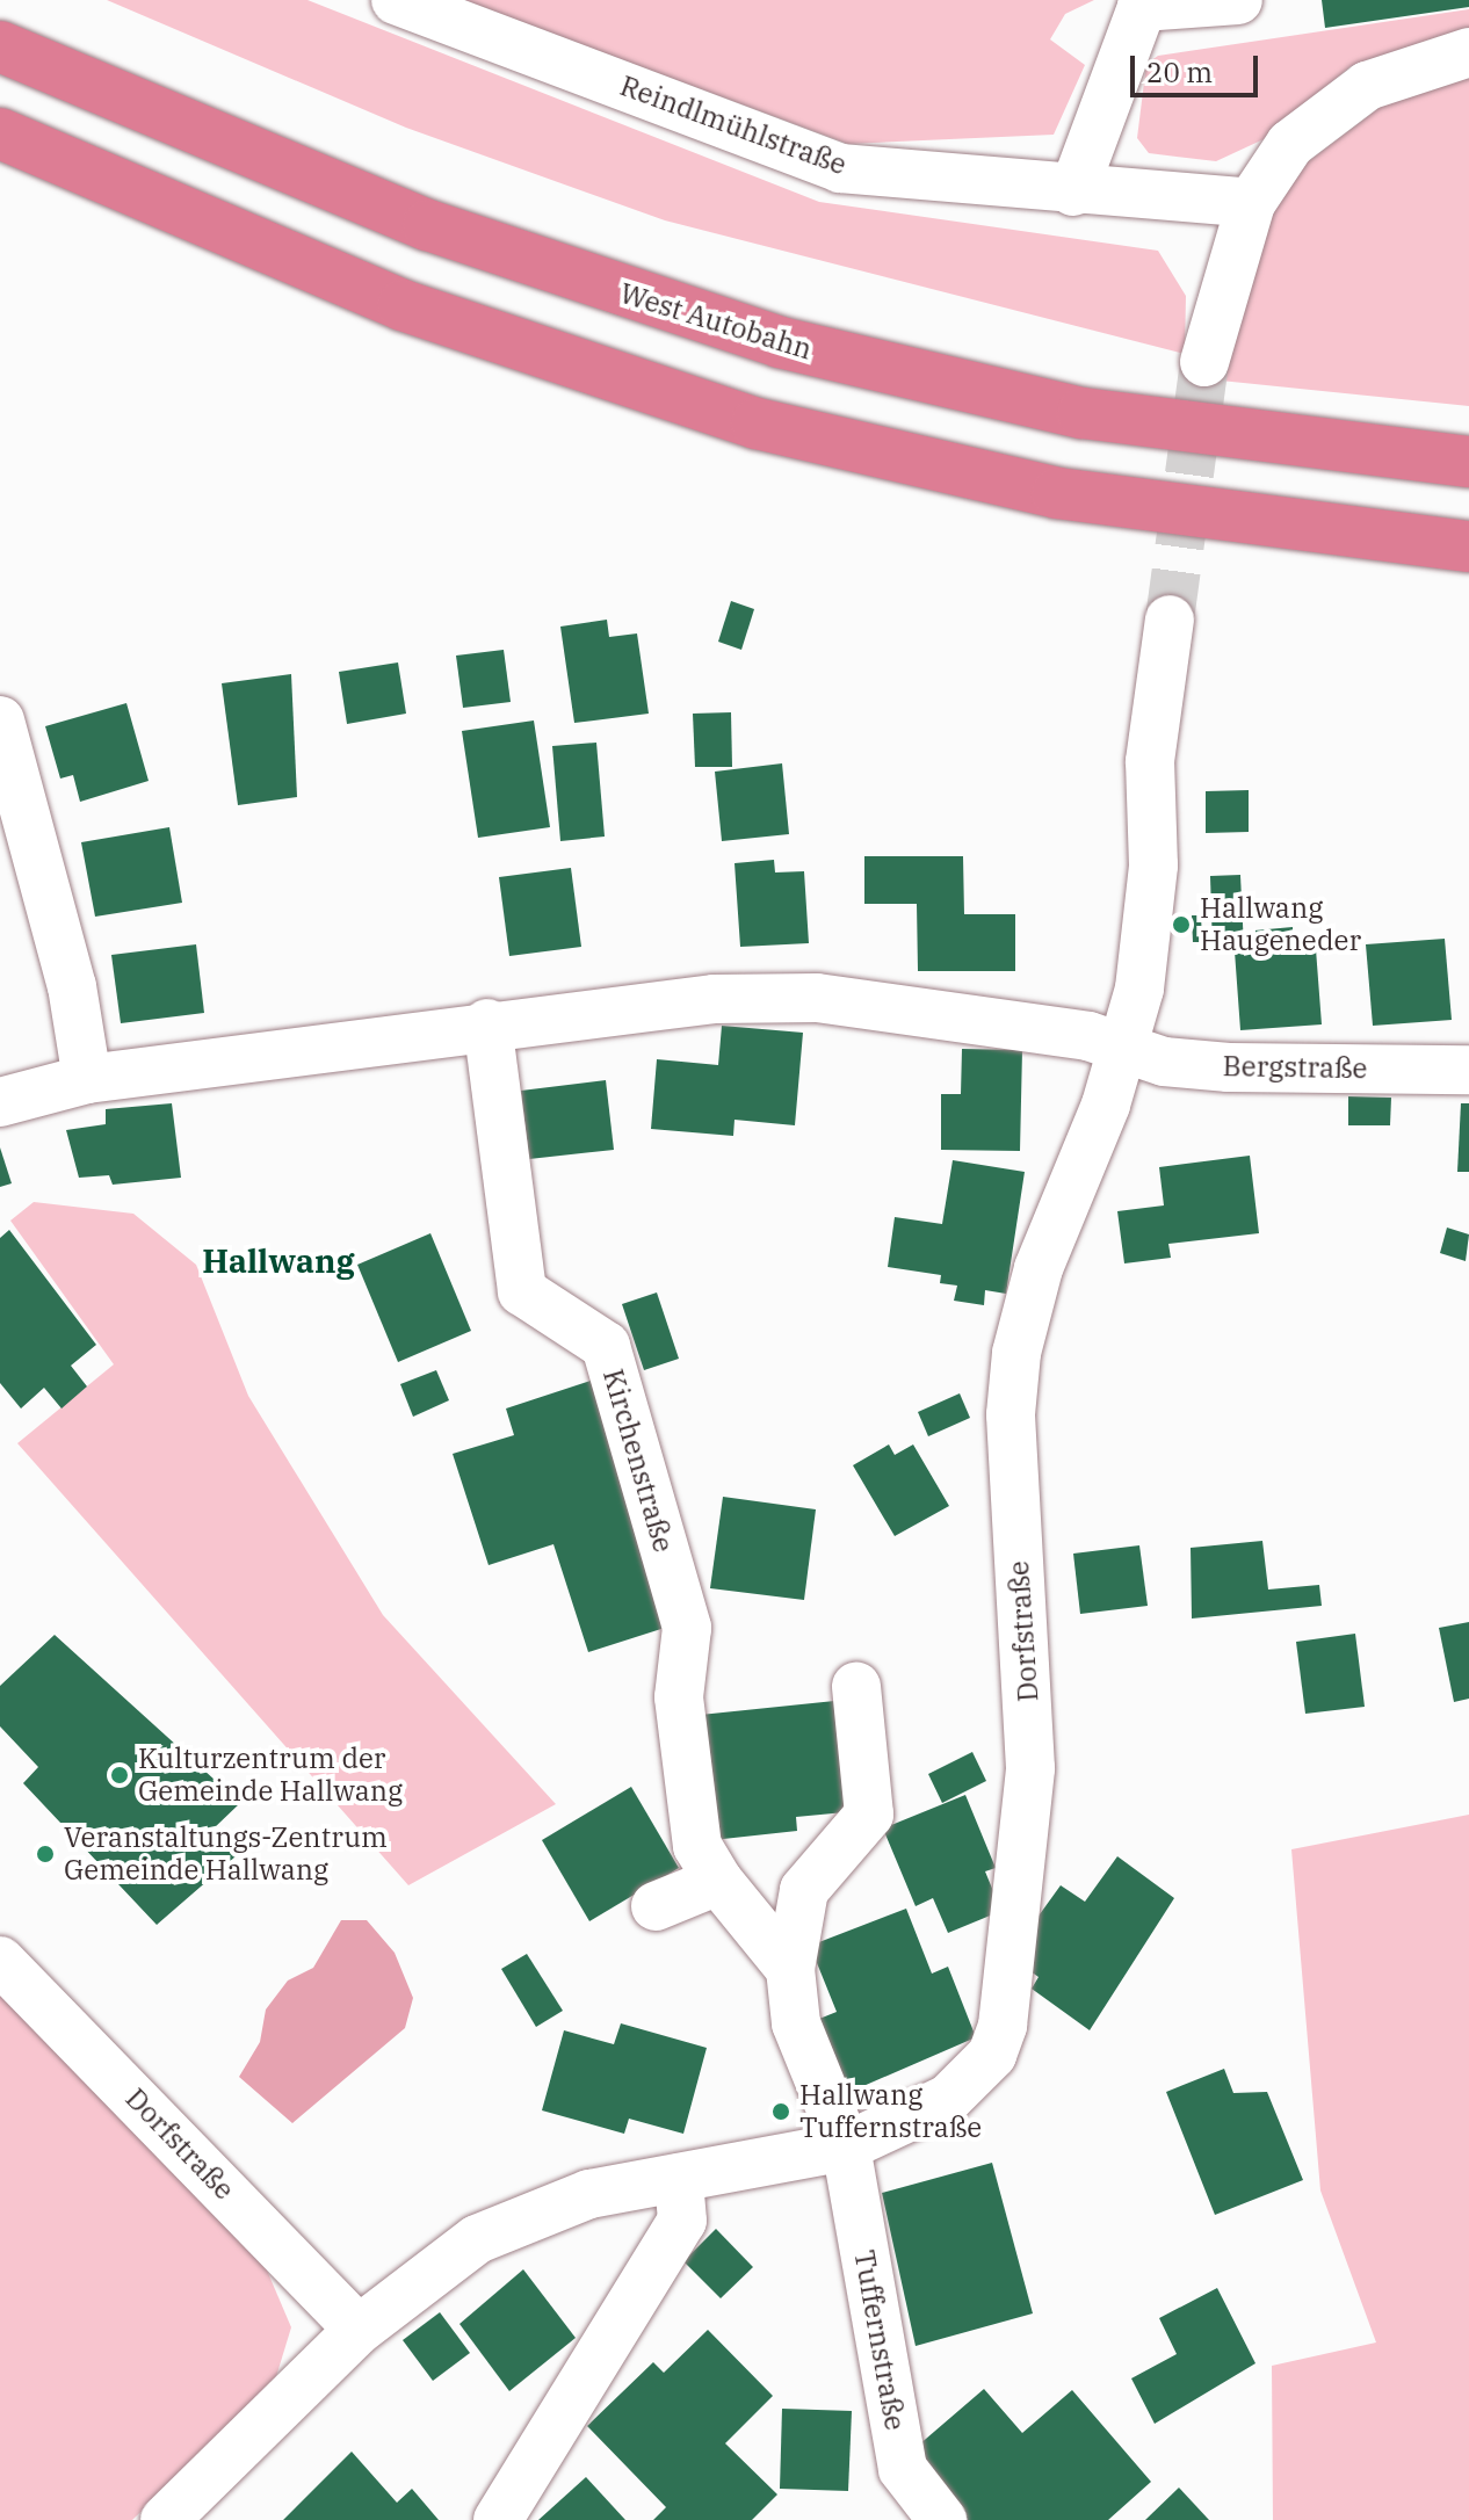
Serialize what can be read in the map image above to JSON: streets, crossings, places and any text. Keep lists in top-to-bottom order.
{
  "streets": {
    "highway": ["West Autobahn"],
    "street": [
      "Reindlmühlstraße",
      "Bergstraße",
      "Kirchenstraße",
      "Dorfstraße",
      "Tuffernstraße"
    ]
  },
  "crossings": [
    ["Bergstraße", "Dorfstraße"],
    ["Dorfstraße", "Tuffernstraße"]
  ],
  "districts": ["Hallwang"],
  "places": [
    "Hallwang Haugeneder",
    "Kulturzentrum der Gemeinde Hallwang",
    "Veranstaltungs-Zentrum Gemeinde Hallwang",
    "Hallwang Tuffernstraße"
  ],
  "scale_bar": "20 m"
}
